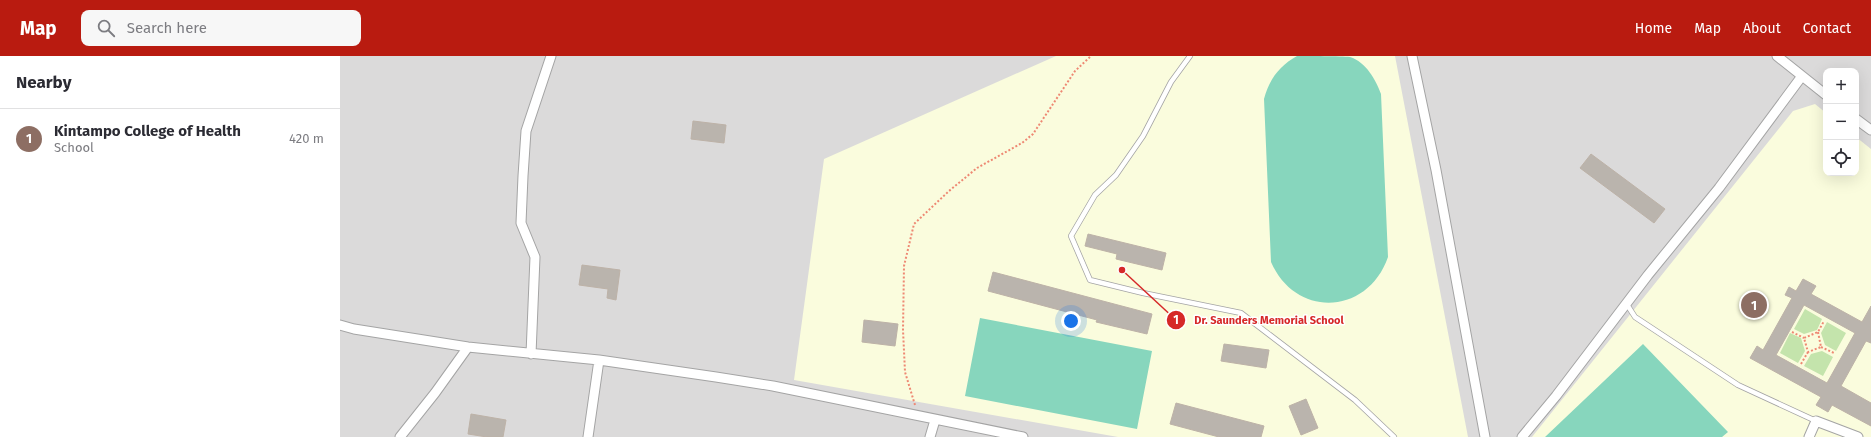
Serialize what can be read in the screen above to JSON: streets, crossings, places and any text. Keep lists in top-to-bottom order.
{
  "places": ["Dr. Saunders Memorial School"],
  "page": {
    "header": "Map",
    "search": "Search here",
    "nav": [
      "Home",
      "Map",
      "About",
      "Contact"
    ],
    "heading": "Nearby",
    "map_buttons": ["+", "−"],
    "list": [
      {
        "mark": "1",
        "name": "Kintampo College of Health",
        "note": "School",
        "value": "420 m"
      }
    ],
    "pins": "1"
  }
}
